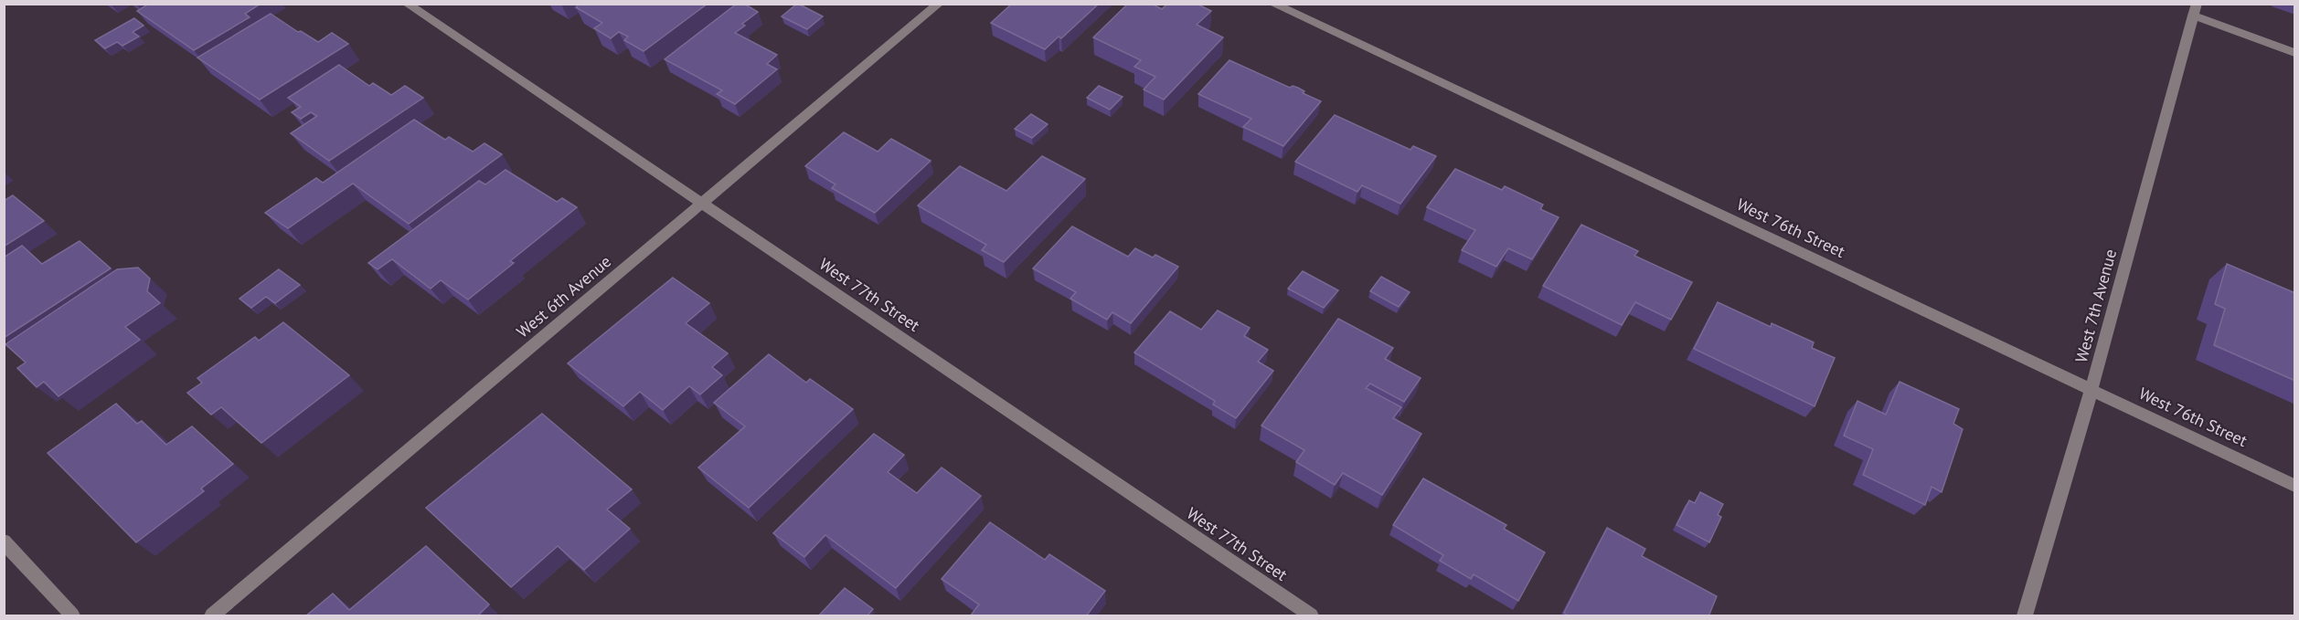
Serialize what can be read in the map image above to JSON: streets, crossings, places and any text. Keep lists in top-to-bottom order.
{
  "streets": {
    "street": [
      "West 76th Street",
      "West 77th Street",
      "West 6th Avenue",
      "West 7th Avenue"
    ]
  },
  "crossings": [
    ["West 76th Street", "West 7th Avenue"],
    ["West 77th Street", "West 6th Avenue"]
  ]
}
